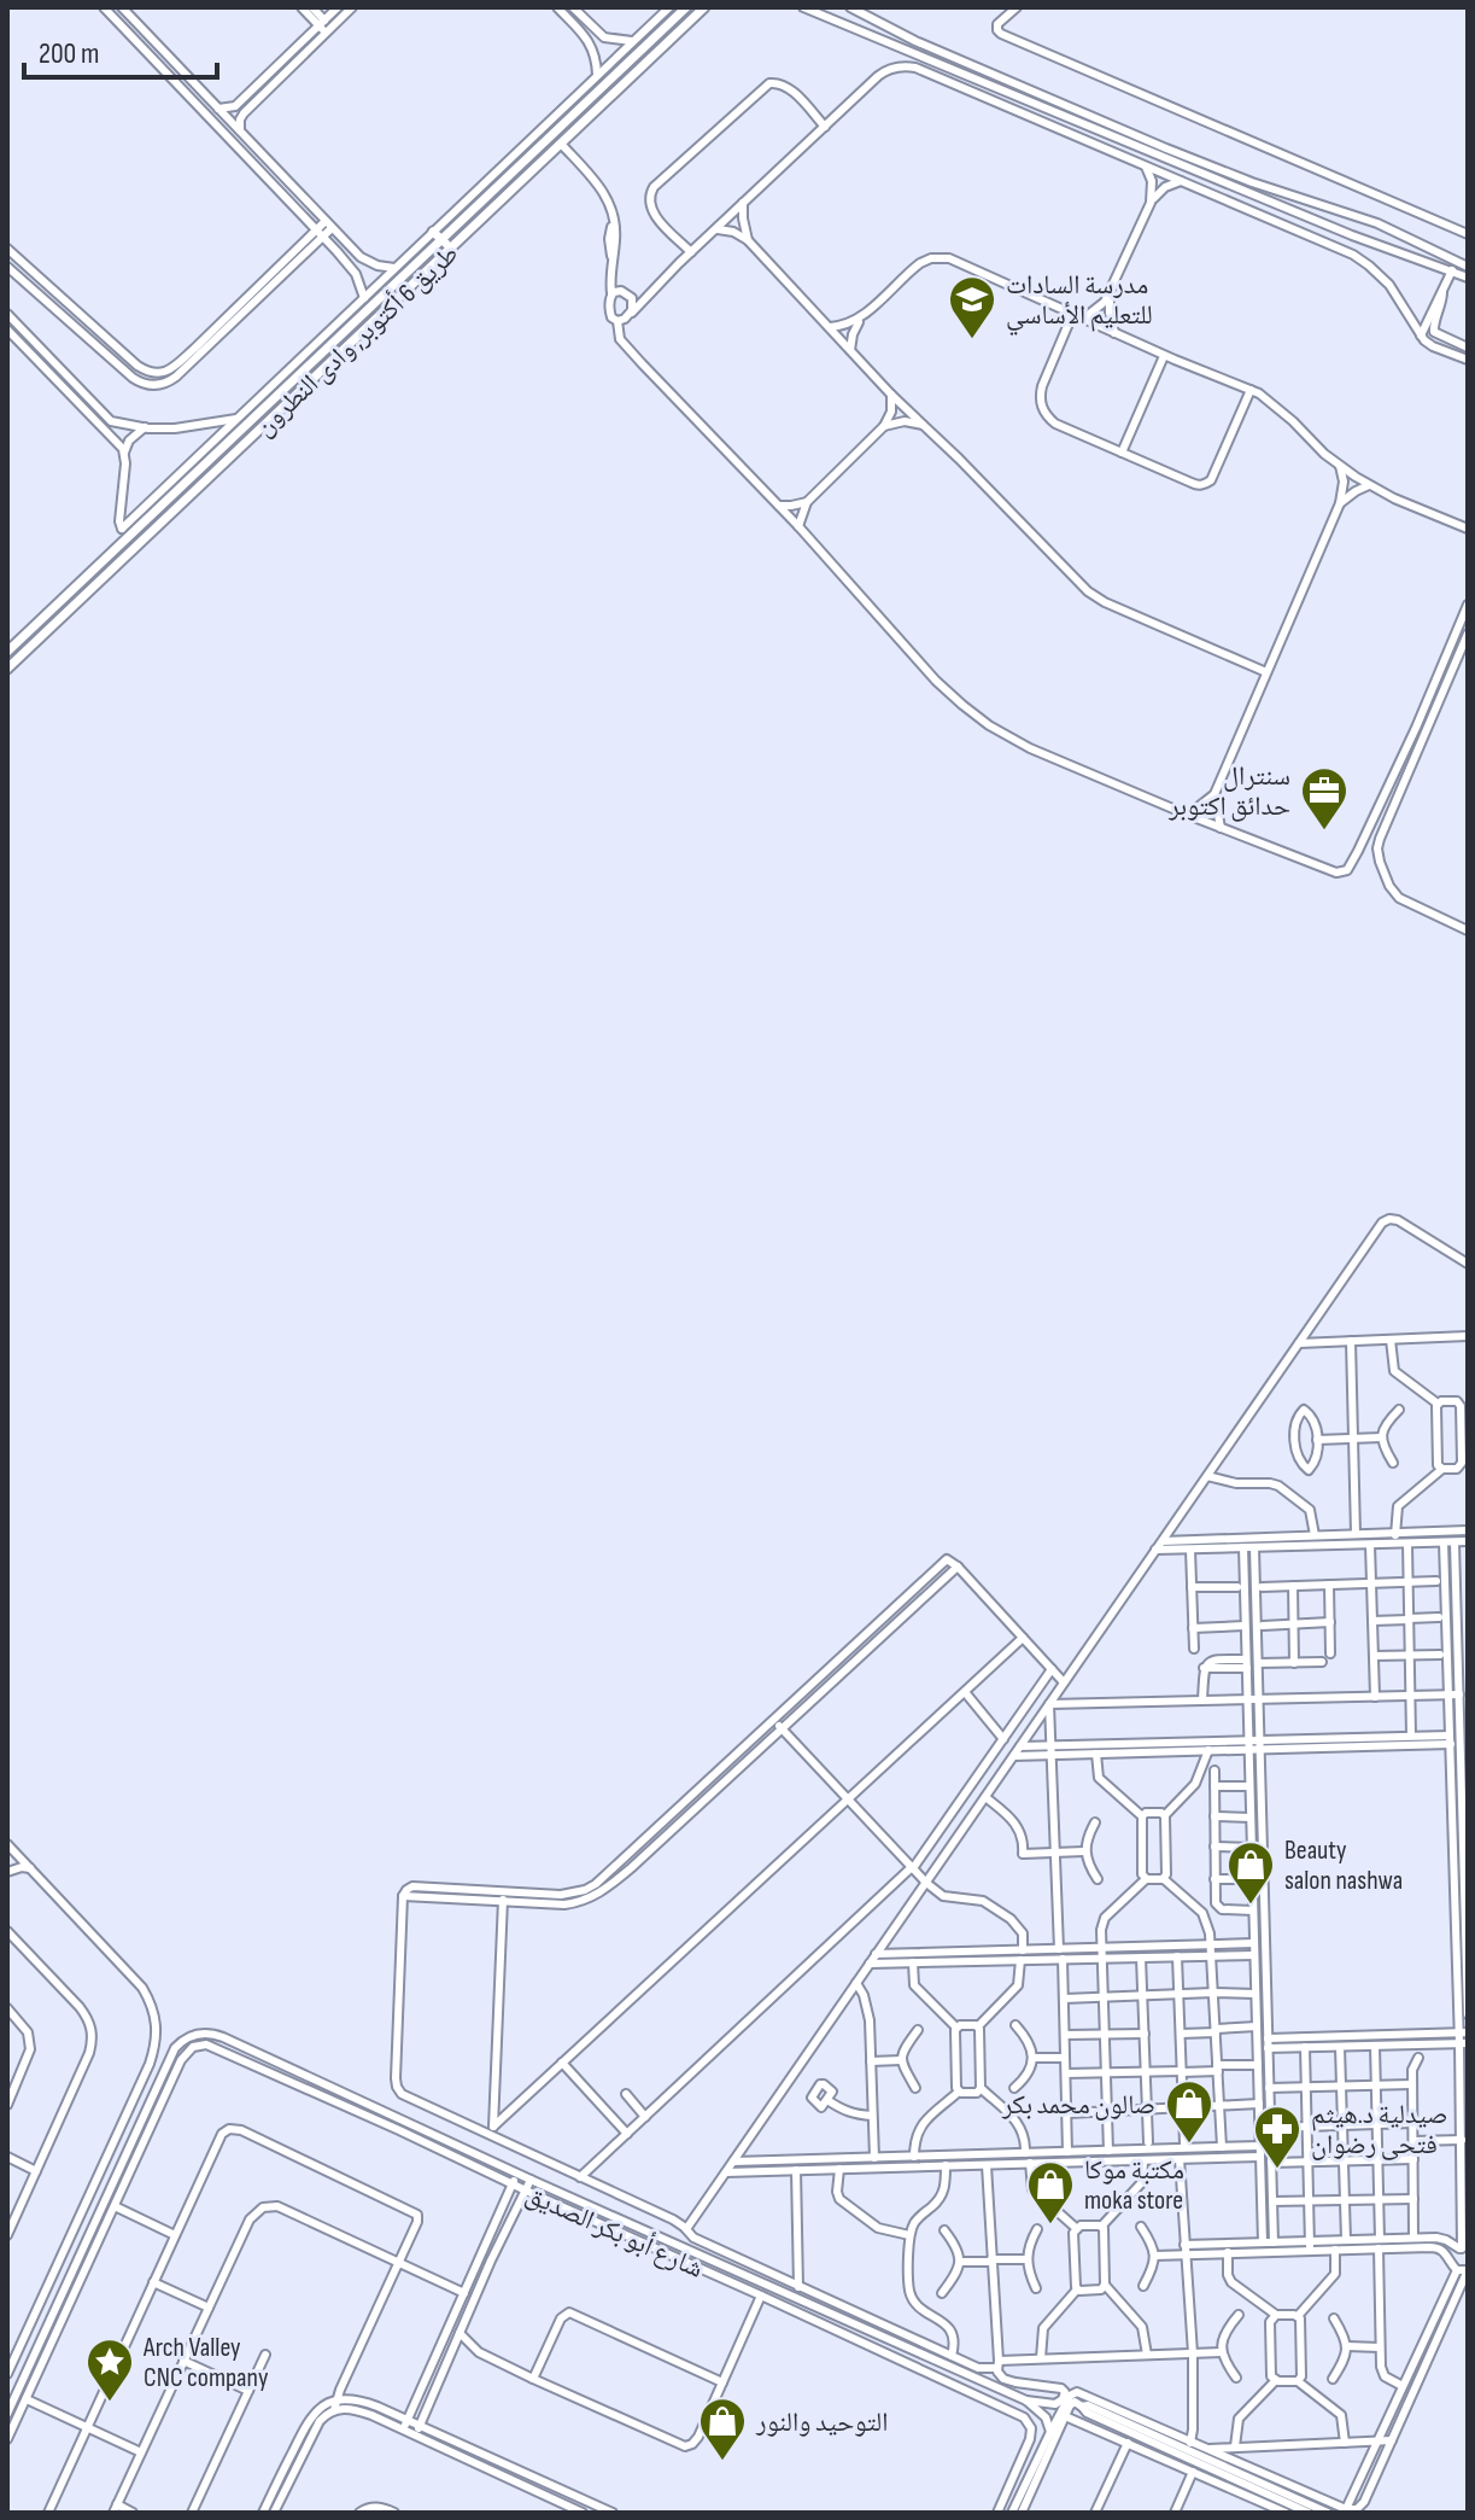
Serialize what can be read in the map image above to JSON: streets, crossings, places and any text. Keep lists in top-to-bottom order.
{
  "streets": {
    "street": ["طريق 6 أكتوبر, وادى النطرون", "شارع أبو بكر الصديق"]
  },
  "places": {
    "school or university": ["مدرسة السادات للتعليم الأساسي"],
    "office": ["سنترال حدائق اكتوبر"],
    "shop": [
      "Beauty salon nashwa",
      "صالون محمد بكر",
      "مكتبة موكا moka store",
      "التوحيد والنور"
    ],
    "pharmacy": ["صيدلية د.هيثم فتحى رضوان"],
    "place": ["Arch Valley CNC company"]
  },
  "scale_bar": "200 m"
}
